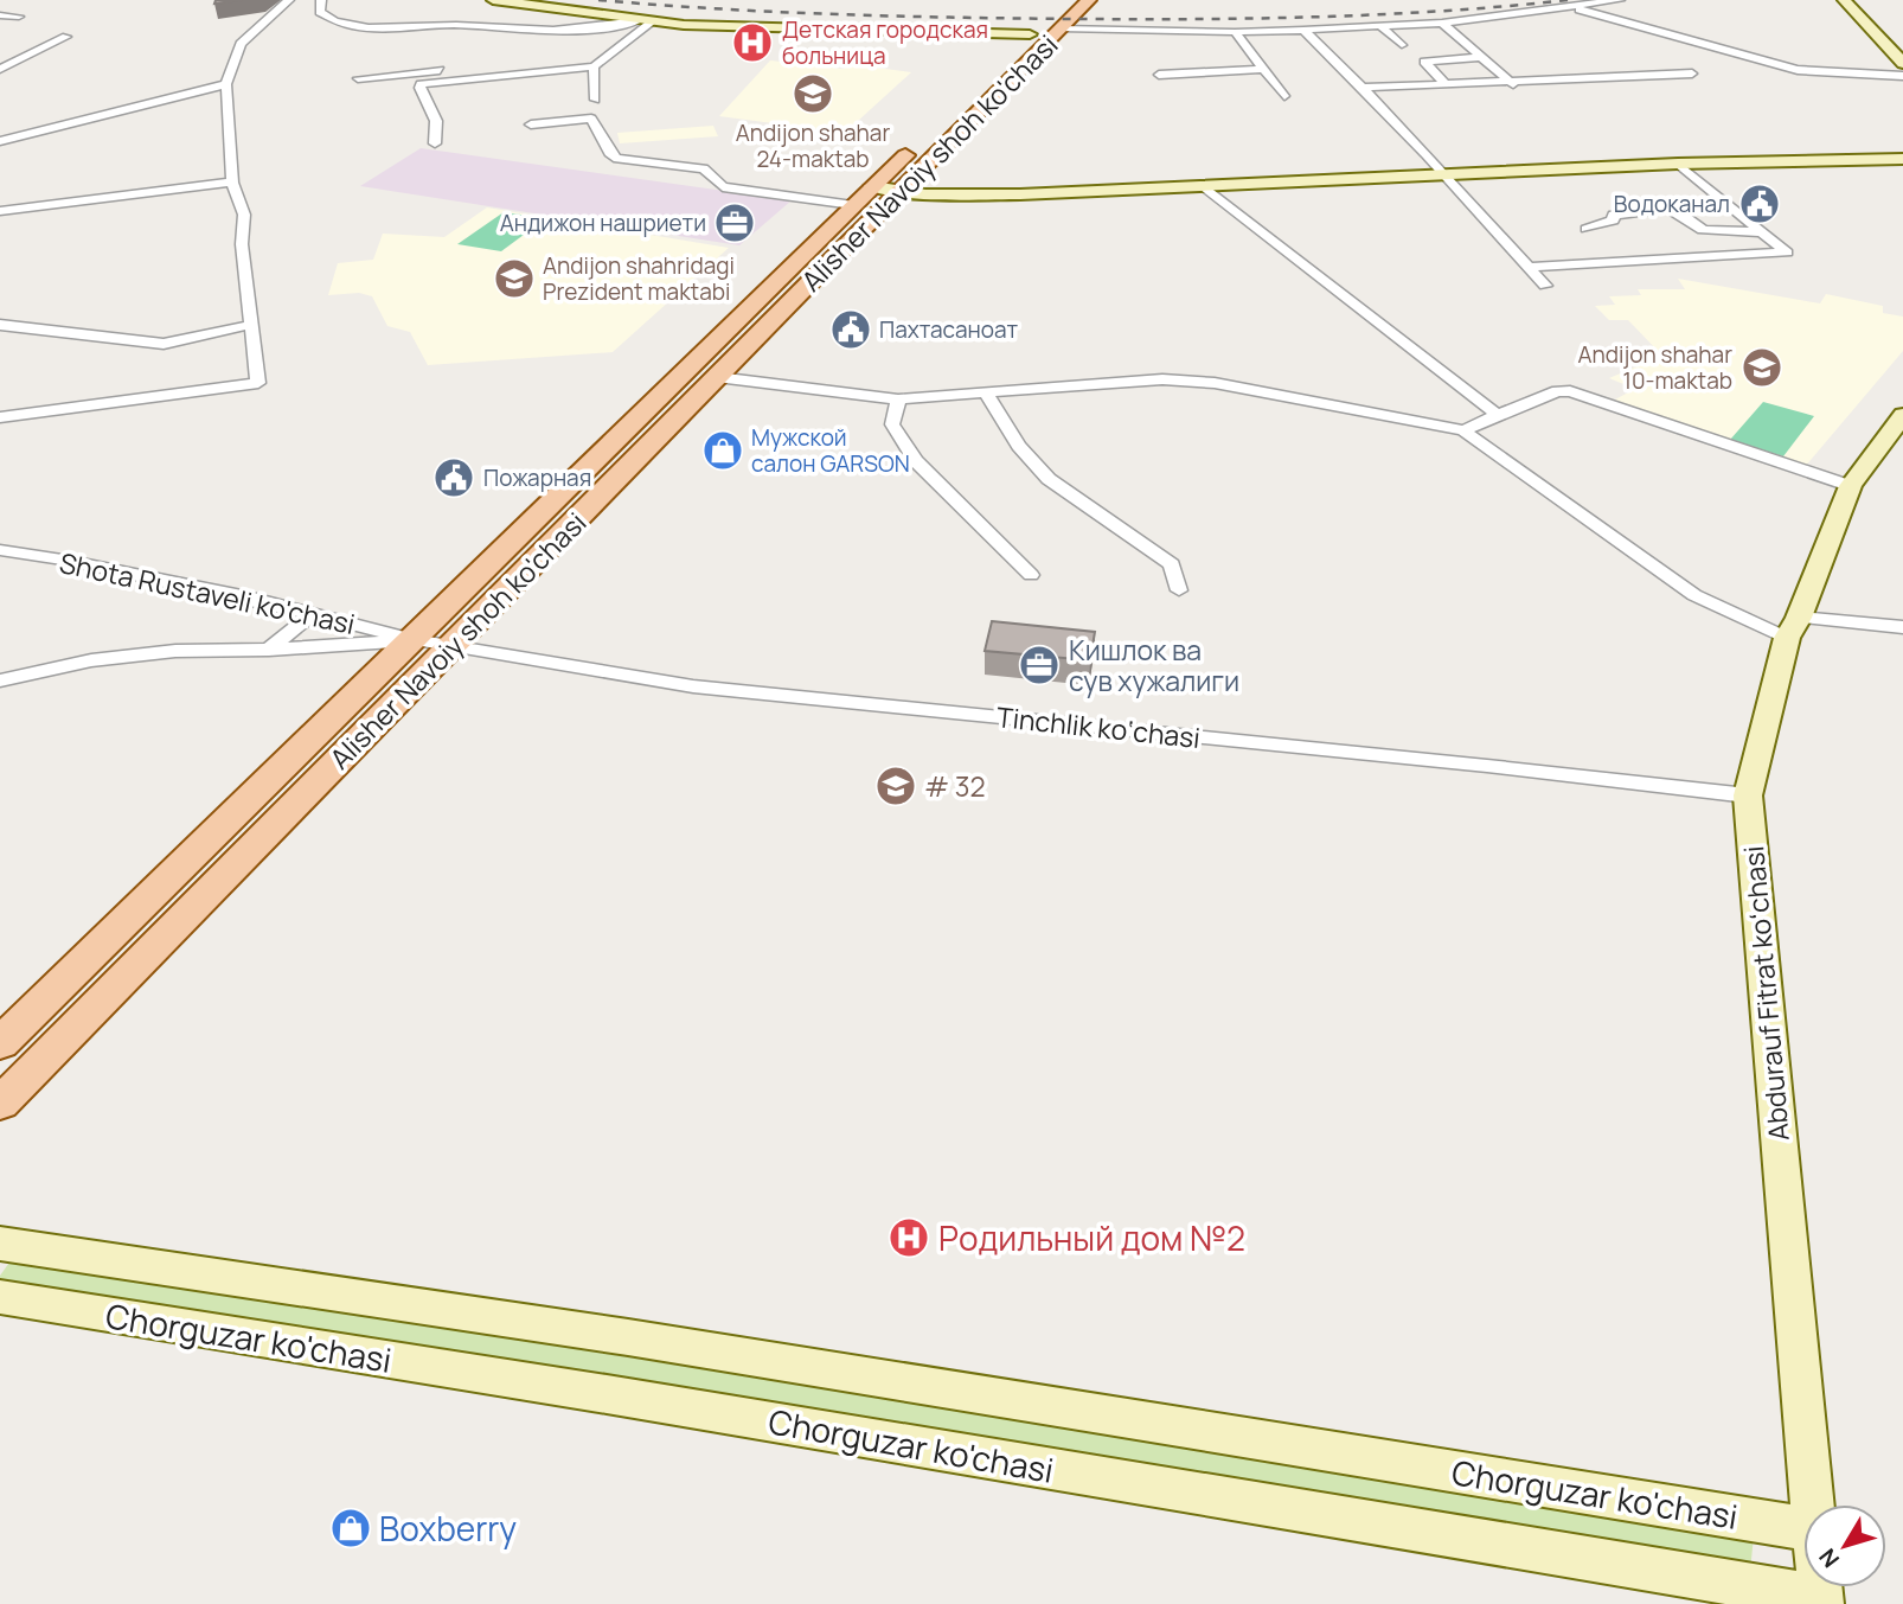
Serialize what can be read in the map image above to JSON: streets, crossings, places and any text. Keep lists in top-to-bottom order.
{
  "streets": {
    "main road": ["Alisher Navoiy shoh ko'chasi", "Abdurauf Fitrat koʻchasi", "Chorguzar ko'chasi"],
    "street": ["Shota Rustaveli ko'chasi", "Tinchlik kо‘chasi"]
  },
  "crossings": [
    ["Alisher Navoiy shoh ko'chasi", "Shota Rustaveli ko'chasi"],
    ["Alisher Navoiy shoh ko'chasi", "Tinchlik kо‘chasi"],
    ["Shota Rustaveli ko'chasi", "Tinchlik kо‘chasi"],
    ["Tinchlik kо‘chasi", "Abdurauf Fitrat koʻchasi"]
  ],
  "places": {
    "hospital": ["Детская городская больница", "Родильный дом №2"],
    "school or university": [
      "Andijon shahar 24-maktab",
      "Andijon shahridagi Prezident maktabi",
      "Andijon shahar 10-maktab",
      "# 32"
    ],
    "public building": ["Водоканал", "Пахтасаноат", "Пожарная"],
    "office": ["Андижон нашриети", "Кишлок ва сув хужалиги"],
    "shop": ["Мужской салон GARSON", "Boxberry"]
  },
  "north": "bottom left"
}
